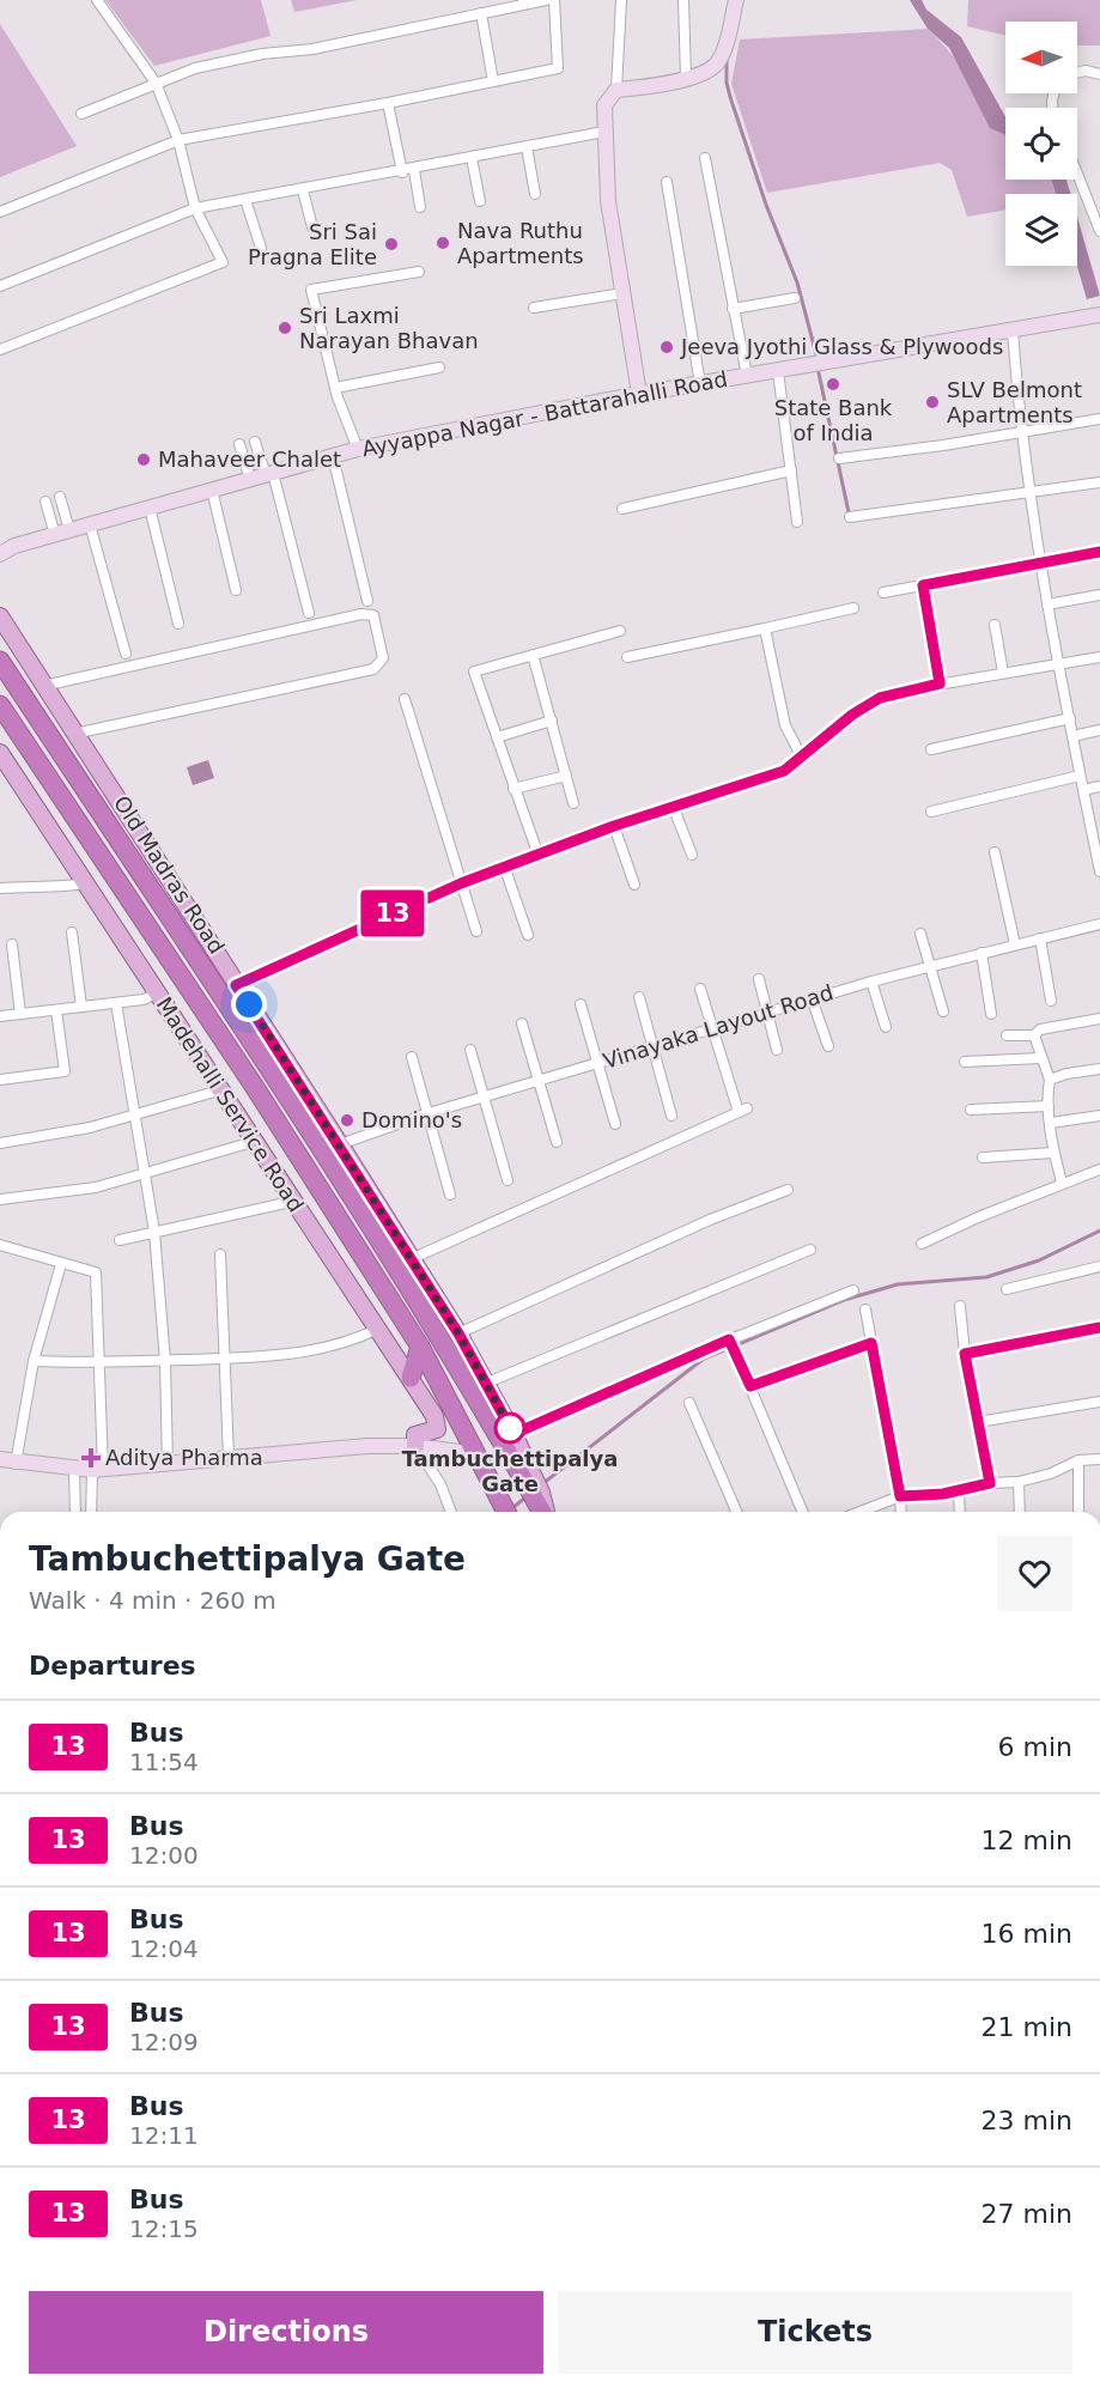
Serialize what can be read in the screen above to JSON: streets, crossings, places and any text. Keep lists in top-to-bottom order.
{
  "streets": {
    "highway": ["Old Madras Road"],
    "main road": ["Ayyappa Nagar - Battarahalli Road", "Madehalli Service Road"],
    "street": ["Vinayaka Layout Road"]
  },
  "places": {
    "other": [
      "Nava Ruthu Apartments",
      "Sri Sai Pragna Elite",
      "Sri Laxmi Narayan Bhavan",
      "Jeeva Jyothi Glass & Plywoods",
      "State Bank of India",
      "SLV Belmont Apartments",
      "Mahaveer Chalet",
      "Domino's",
      "Tambuchettipalya Gate"
    ],
    "health": ["Aditya Pharma"]
  },
  "lines": ["bus line 13"],
  "north": "left",
  "page": {
    "on_map": "13",
    "heading": [
      ["Tambuchettipalya Gate", "Walk · 4 min · 260 m"],
      "Departures"
    ],
    "list": [
      {
        "mark": "13",
        "name": "Bus",
        "note": "11:54",
        "value": "6 min"
      },
      {
        "mark": "13",
        "name": "Bus",
        "note": "12:00",
        "value": "12 min"
      },
      {
        "mark": "13",
        "name": "Bus",
        "note": "12:04",
        "value": "16 min"
      },
      {
        "mark": "13",
        "name": "Bus",
        "note": "12:09",
        "value": "21 min"
      },
      {
        "mark": "13",
        "name": "Bus",
        "note": "12:11",
        "value": "23 min"
      },
      {
        "mark": "13",
        "name": "Bus",
        "note": "12:15",
        "value": "27 min"
      }
    ],
    "buttons": ["Directions", "Tickets"]
  }
}
